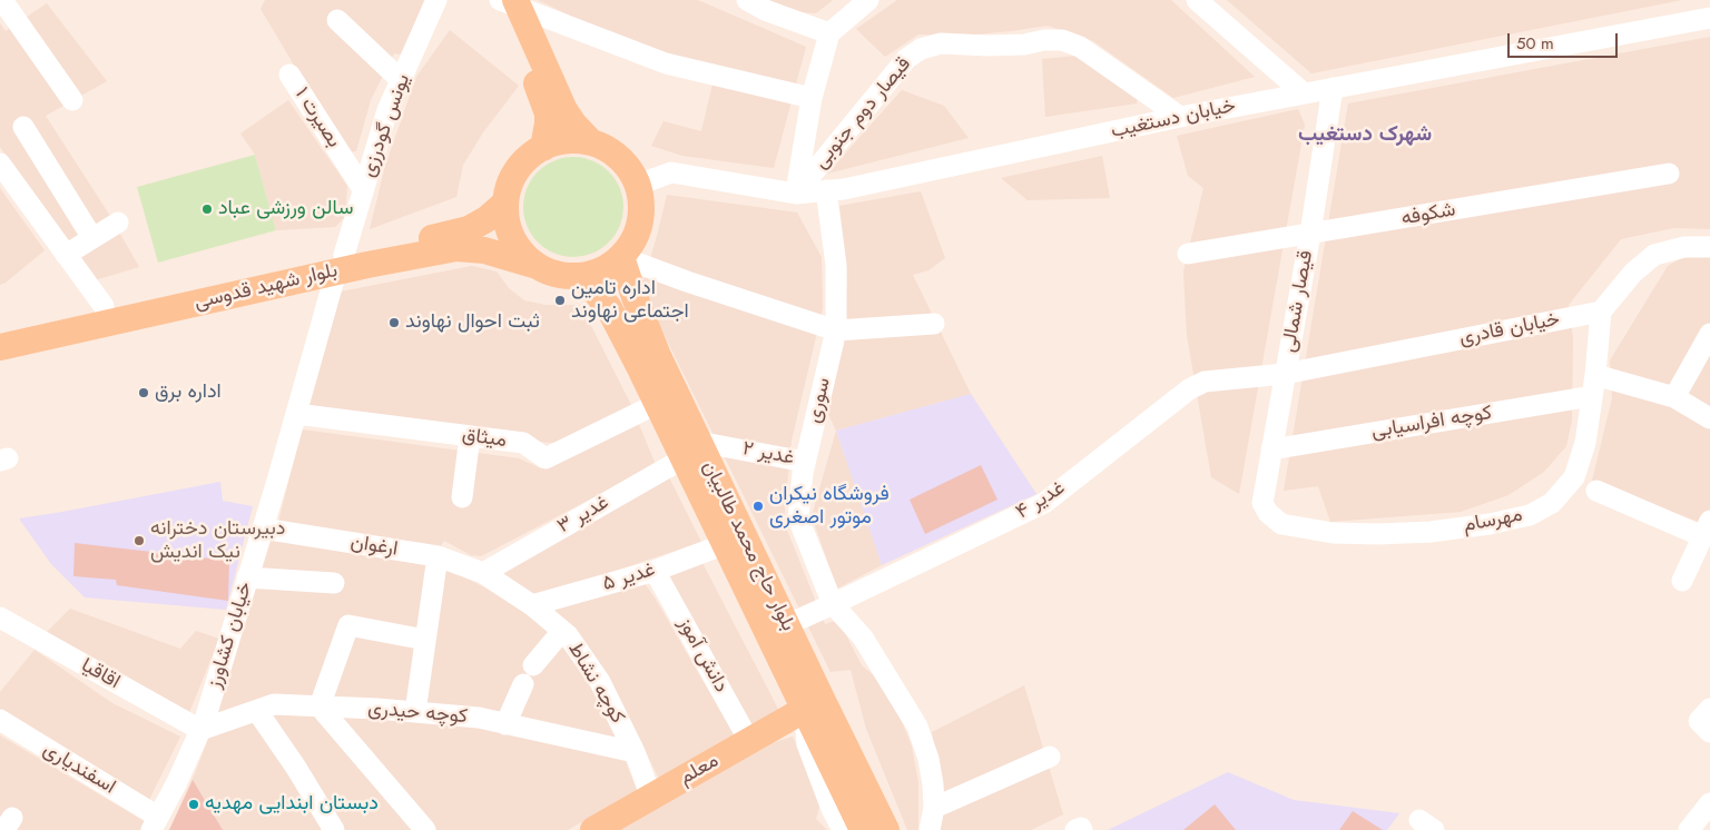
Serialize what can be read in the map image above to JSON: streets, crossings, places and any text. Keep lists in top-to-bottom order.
{
  "streets": {
    "main road": ["بلوار شهید قدوسی", "بلوار حاج محمد طالبیان", "معلم"],
    "street": [
      "قیصار دوم جنوبی",
      "بصیرت ۱",
      "خیابان دستغیب",
      "یونس گودرزی",
      "شکوفه",
      "قیصار شمالی",
      "خیابان قادری",
      "سوری",
      "کوچه افراسیابی",
      "میثاق",
      "غدیر ۲",
      "غدیر ۴",
      "غدیر ۳",
      "مهرسام",
      "ارغوان",
      "غدیر ۵",
      "خیابان کشاورز",
      "دانش آموز",
      "اقاقیا",
      "کوچه نشاط",
      "کوچه حیدری",
      "اسفندیاری"
    ]
  },
  "crossings": [
    ["قیصار دوم جنوبی", "خیابان دستغیب"],
    ["بصیرت ۱", "یونس گودرزی"],
    ["خیابان دستغیب", "بلوار شهید قدوسی"],
    ["خیابان دستغیب", "قیصار شمالی"],
    ["خیابان دستغیب", "سوری"],
    ["خیابان دستغیب", "بلوار حاج محمد طالبیان"],
    ["یونس گودرزی", "بلوار شهید قدوسی"],
    ["یونس گودرزی", "خیابان کشاورز"],
    ["شکوفه", "قیصار شمالی"],
    ["بلوار شهید قدوسی", "بلوار حاج محمد طالبیان"],
    ["بلوار شهید قدوسی", "خیابان کشاورز"],
    ["قیصار شمالی", "خیابان قادری"],
    ["قیصار شمالی", "کوچه افراسیابی"],
    ["قیصار شمالی", "غدیر ۴"],
    ["قیصار شمالی", "مهرسام"],
    ["خیابان قادری", "غدیر ۴"],
    ["خیابان قادری", "مهرسام"],
    ["سوری", "غدیر ۲"],
    ["سوری", "غدیر ۴"],
    ["کوچه افراسیابی", "مهرسام"],
    ["میثاق", "بلوار حاج محمد طالبیان"],
    ["میثاق", "خیابان کشاورز"],
    ["غدیر ۲", "غدیر ۳"],
    ["غدیر ۲", "بلوار حاج محمد طالبیان"],
    ["غدیر ۴", "بلوار حاج محمد طالبیان"],
    ["غدیر ۳", "ارغوان"],
    ["غدیر ۳", "بلوار حاج محمد طالبیان"],
    ["غدیر ۳", "کوچه نشاط"],
    ["ارغوان", "خیابان کشاورز"],
    ["ارغوان", "کوچه نشاط"],
    ["بلوار حاج محمد طالبیان", "غدیر ۵"],
    ["بلوار حاج محمد طالبیان", "معلم"],
    ["غدیر ۵", "دانش آموز"],
    ["غدیر ۵", "کوچه نشاط"],
    ["خیابان کشاورز", "اقاقیا"],
    ["خیابان کشاورز", "کوچه حیدری"],
    ["خیابان کشاورز", "اسفندیاری"],
    ["دانش آموز", "معلم"],
    ["اقاقیا", "کوچه حیدری"],
    ["کوچه نشاط", "کوچه حیدری"],
    ["کوچه نشاط", "معلم"]
  ],
  "districts": ["شهرک دستغیب"],
  "places": [
    "سالن ورزشی عباد",
    "اداره تامین اجتماعی نهاوند",
    "ثبت احوال نهاوند",
    "اداره برق",
    "فروشگاه نیکران موتور اصغری",
    "دبیرستان دخترانه نیک اندیش",
    "دبستان ابندایی مهدیه"
  ],
  "scale_bar": "50 m"
}
